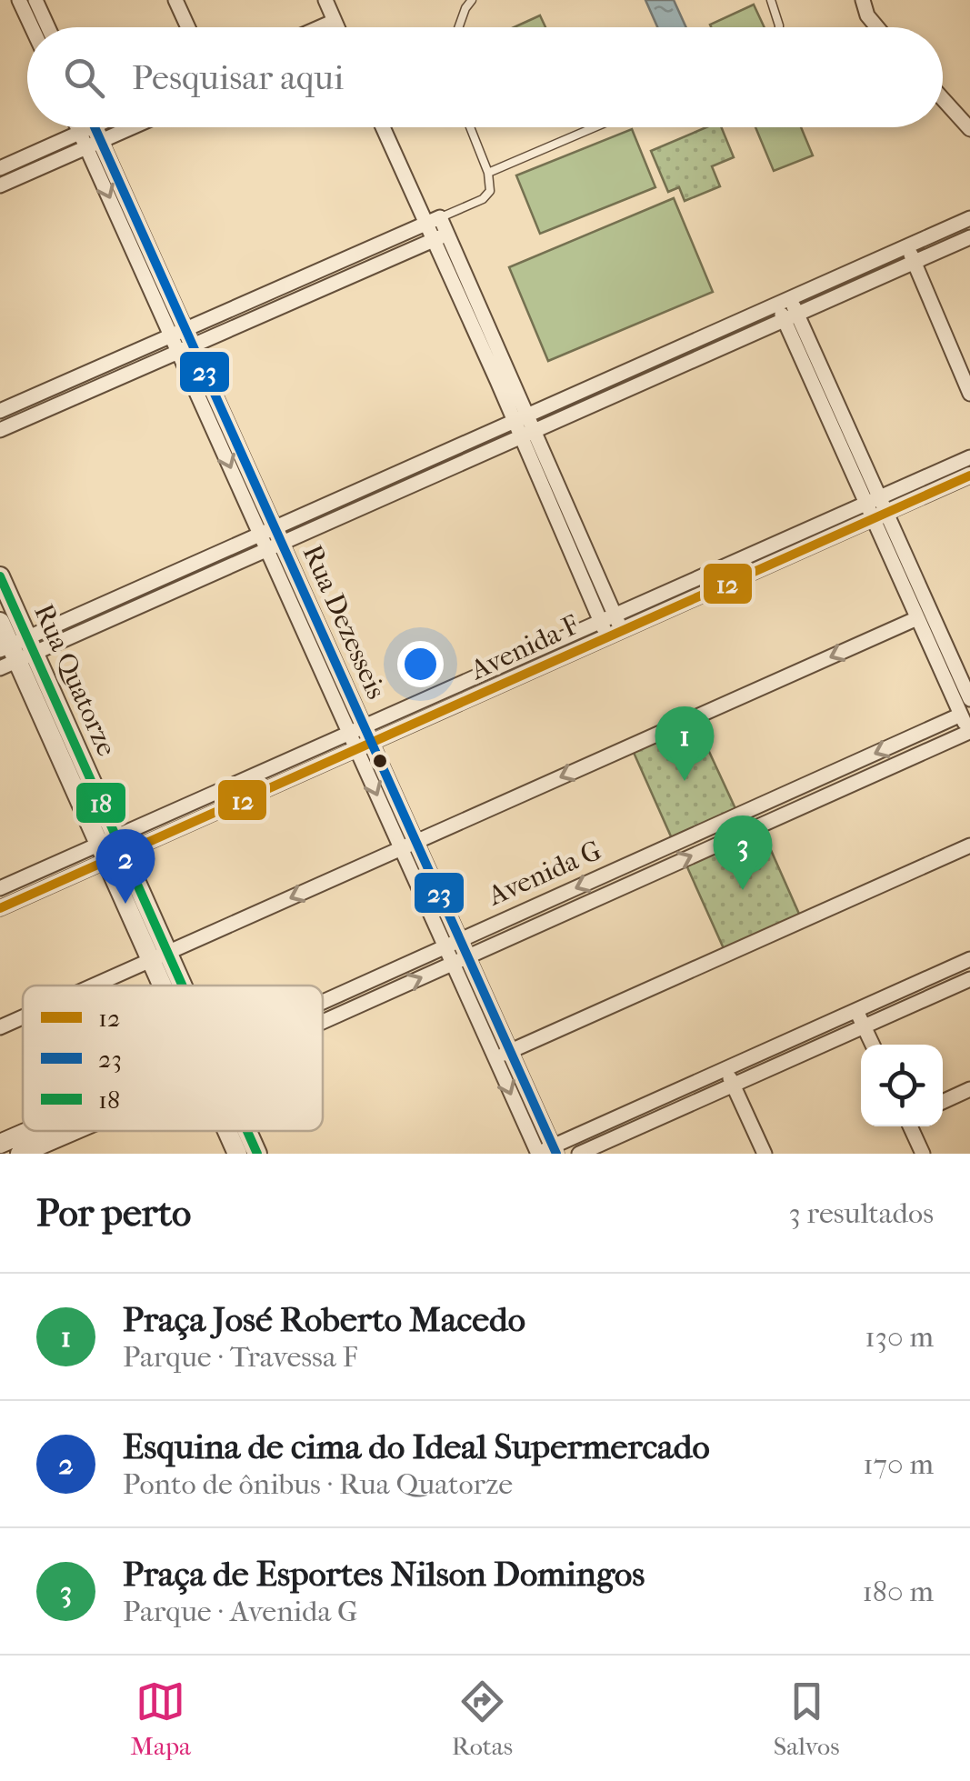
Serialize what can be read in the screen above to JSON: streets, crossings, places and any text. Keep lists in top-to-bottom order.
{
  "streets": {
    "street": [
      "Rua Dezesseis",
      "Avenida F",
      "Rua Quatorze",
      "Avenida G"
    ]
  },
  "crossings": [
    ["Rua Dezesseis", "Avenida F"],
    ["Rua Dezesseis", "Avenida G"],
    ["Avenida F", "Rua Quatorze"]
  ],
  "lines": ["transit line 23", "transit line 12", "transit line 18"],
  "legend": ["12", "23", "18"],
  "page": {
    "search": "Pesquisar aqui",
    "pins": ["1", "3", "2"],
    "heading": ["Por perto", "3 resultados"],
    "list": [
      {
        "mark": "1",
        "name": "Praça José Roberto Macedo",
        "note": "Parque · Travessa F",
        "value": "130 m"
      },
      {
        "mark": "2",
        "name": "Esquina de cima do Ideal Supermercado",
        "note": "Ponto de ônibus · Rua Quatorze",
        "value": "170 m"
      },
      {
        "mark": "3",
        "name": "Praça de Esportes Nilson Domingos",
        "note": "Parque · Avenida G",
        "value": "180 m"
      }
    ],
    "nav": ["Mapa", "Rotas", "Salvos"]
  }
}
